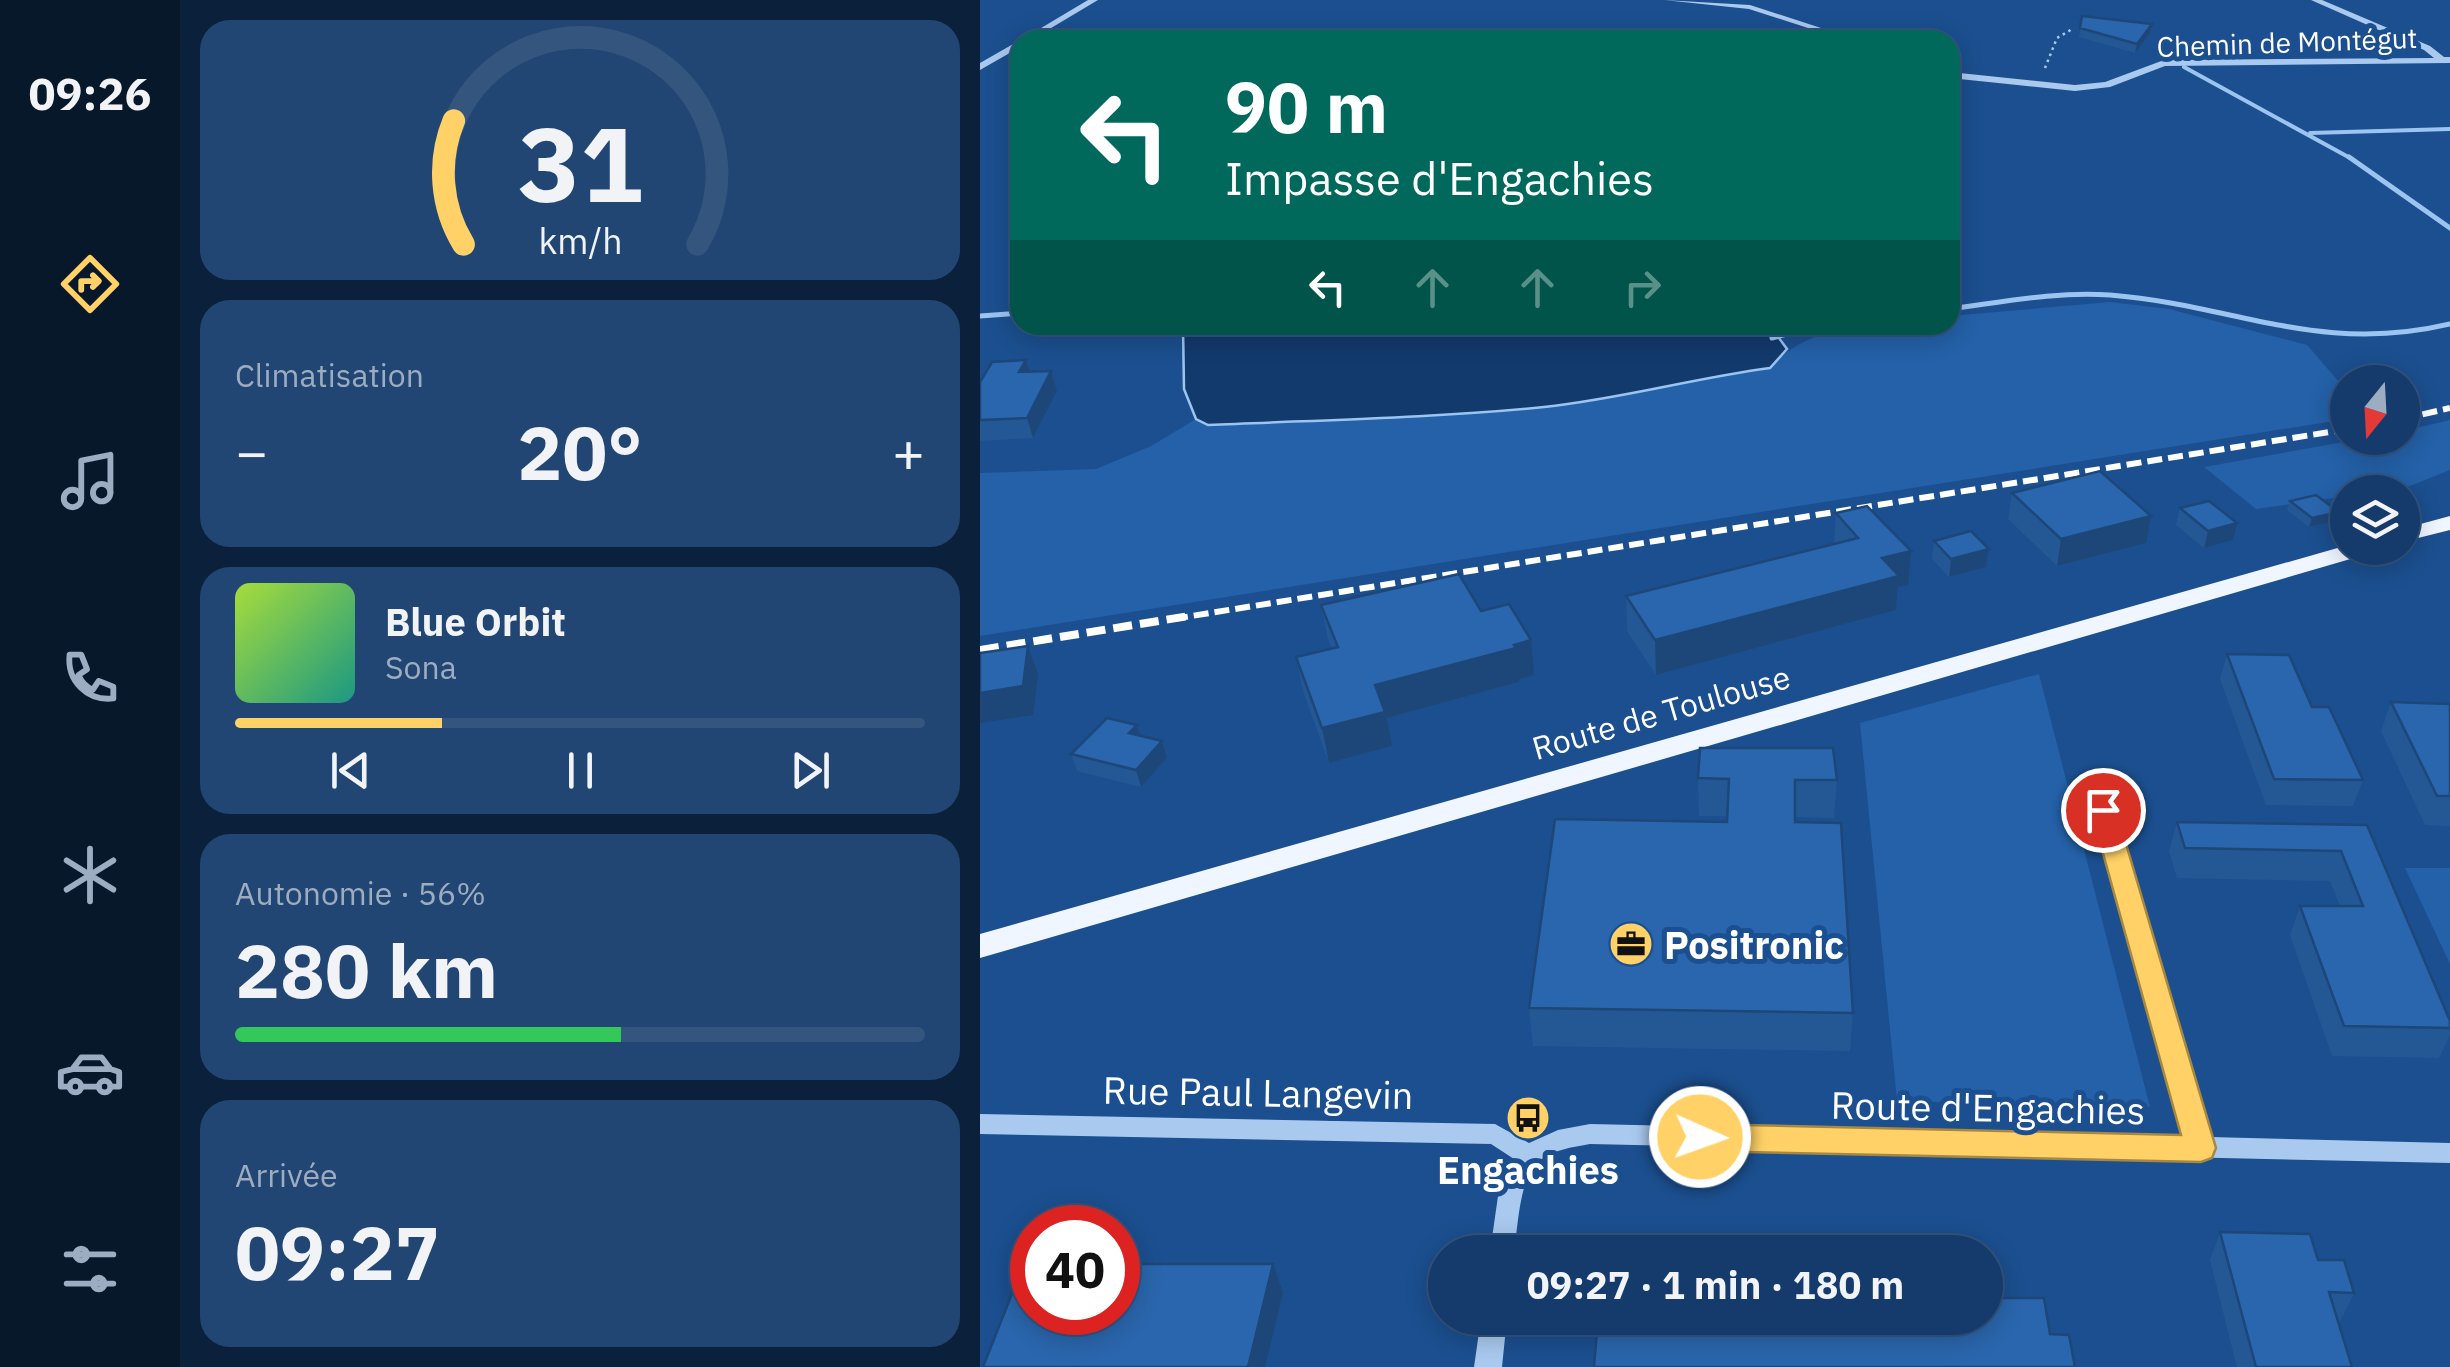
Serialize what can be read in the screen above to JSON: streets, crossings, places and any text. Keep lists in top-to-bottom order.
{
  "streets": {
    "main road": ["Route de Toulouse"],
    "street": ["Chemin de Montégut", "Rue Paul Langevin", "Route d'Engachies"]
  },
  "crossings": [
    ["Rue Paul Langevin", "Route d'Engachies"]
  ],
  "places": {
    "office": ["Positronic"],
    "bus stop": ["Engachies"]
  },
  "north": "bottom",
  "page": {
    "tabs": "09:26",
    "turn": ["90 m", "Impasse d'Engachies"],
    "tile": [
      "Climatisation",
      ["Autonomie · 56%", "280 km"],
      ["Arrivée", "09:27"]
    ],
    "heat": ["−", "20°", "+"],
    "song": ["Blue Orbit", "Sona"],
    "limit": "40",
    "trip": "09:27 · 1 min · 180 m",
    "gauge": ["31", "km/h"]
  }
}
